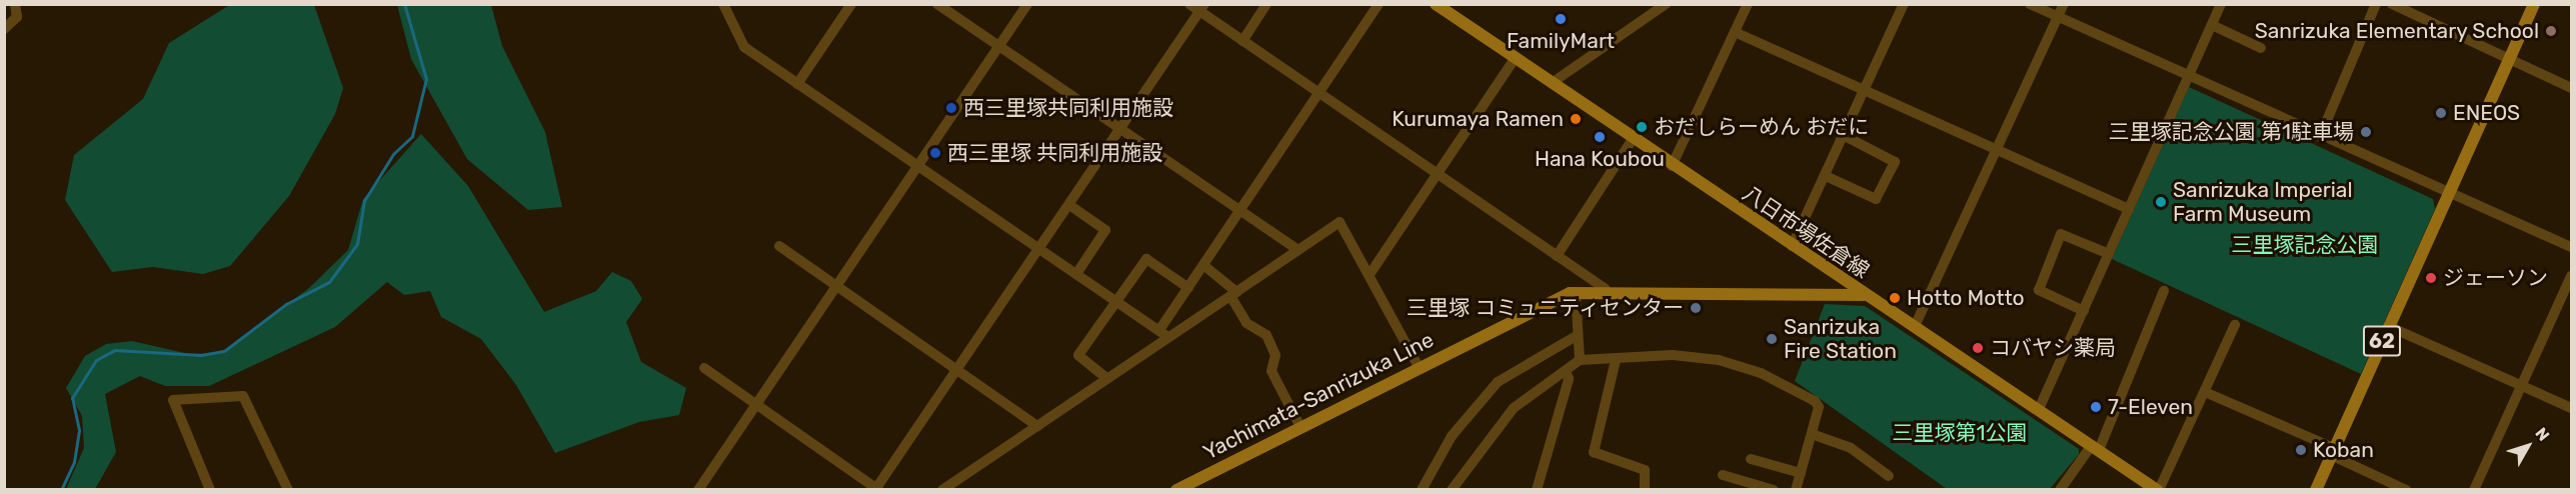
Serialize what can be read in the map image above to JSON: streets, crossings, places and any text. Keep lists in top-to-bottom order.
{
  "streets": {
    "main road": ["八日市場佐倉線", "62", "Yachimata-Sanrizuka Line"]
  },
  "crossings": [
    ["八日市場佐倉線", "Yachimata-Sanrizuka Line"]
  ],
  "parks": ["三里塚記念公園", "三里塚第1公園"],
  "places": [
    "FamilyMart",
    "Sanrizuka Elementary School",
    "西三里塚共同利用施設",
    "ENEOS",
    "Kurumaya Ramen",
    "おだしらーめん おだに",
    "三里塚記念公園 第1駐車場",
    "Hana Koubou",
    "西三里塚 共同利用施設",
    "Sanrizuka Imperial Farm Museum",
    "ジェーソン",
    "Hotto Motto",
    "三里塚 コミュニティセンター",
    "Sanrizuka Fire Station",
    "コバヤシ薬局",
    "7-Eleven",
    "Koban"
  ],
  "north": "top right"
}
